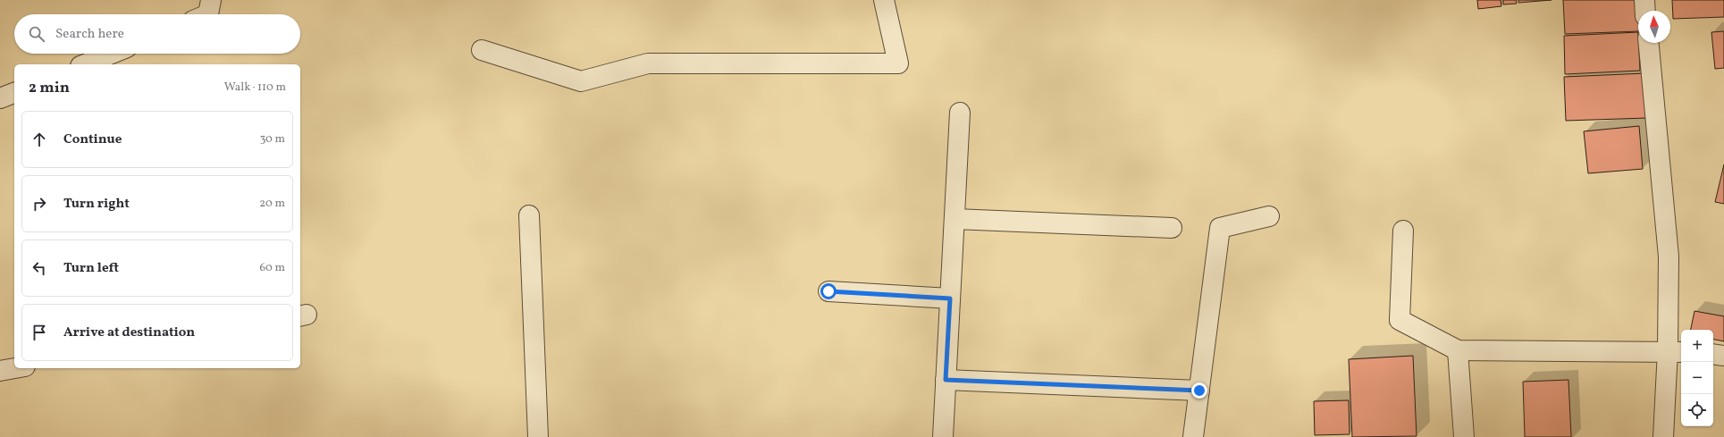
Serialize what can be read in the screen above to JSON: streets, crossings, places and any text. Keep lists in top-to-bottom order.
{
  "north": "top",
  "page": {
    "search": "Search here",
    "heading": ["2 min", "Walk · 110 m"],
    "list": [
      ["Continue", "30 m"],
      ["Turn right", "20 m"],
      ["Turn left", "60 m"],
      "Arrive at destination"
    ],
    "map_buttons": ["+", "−"]
  }
}
